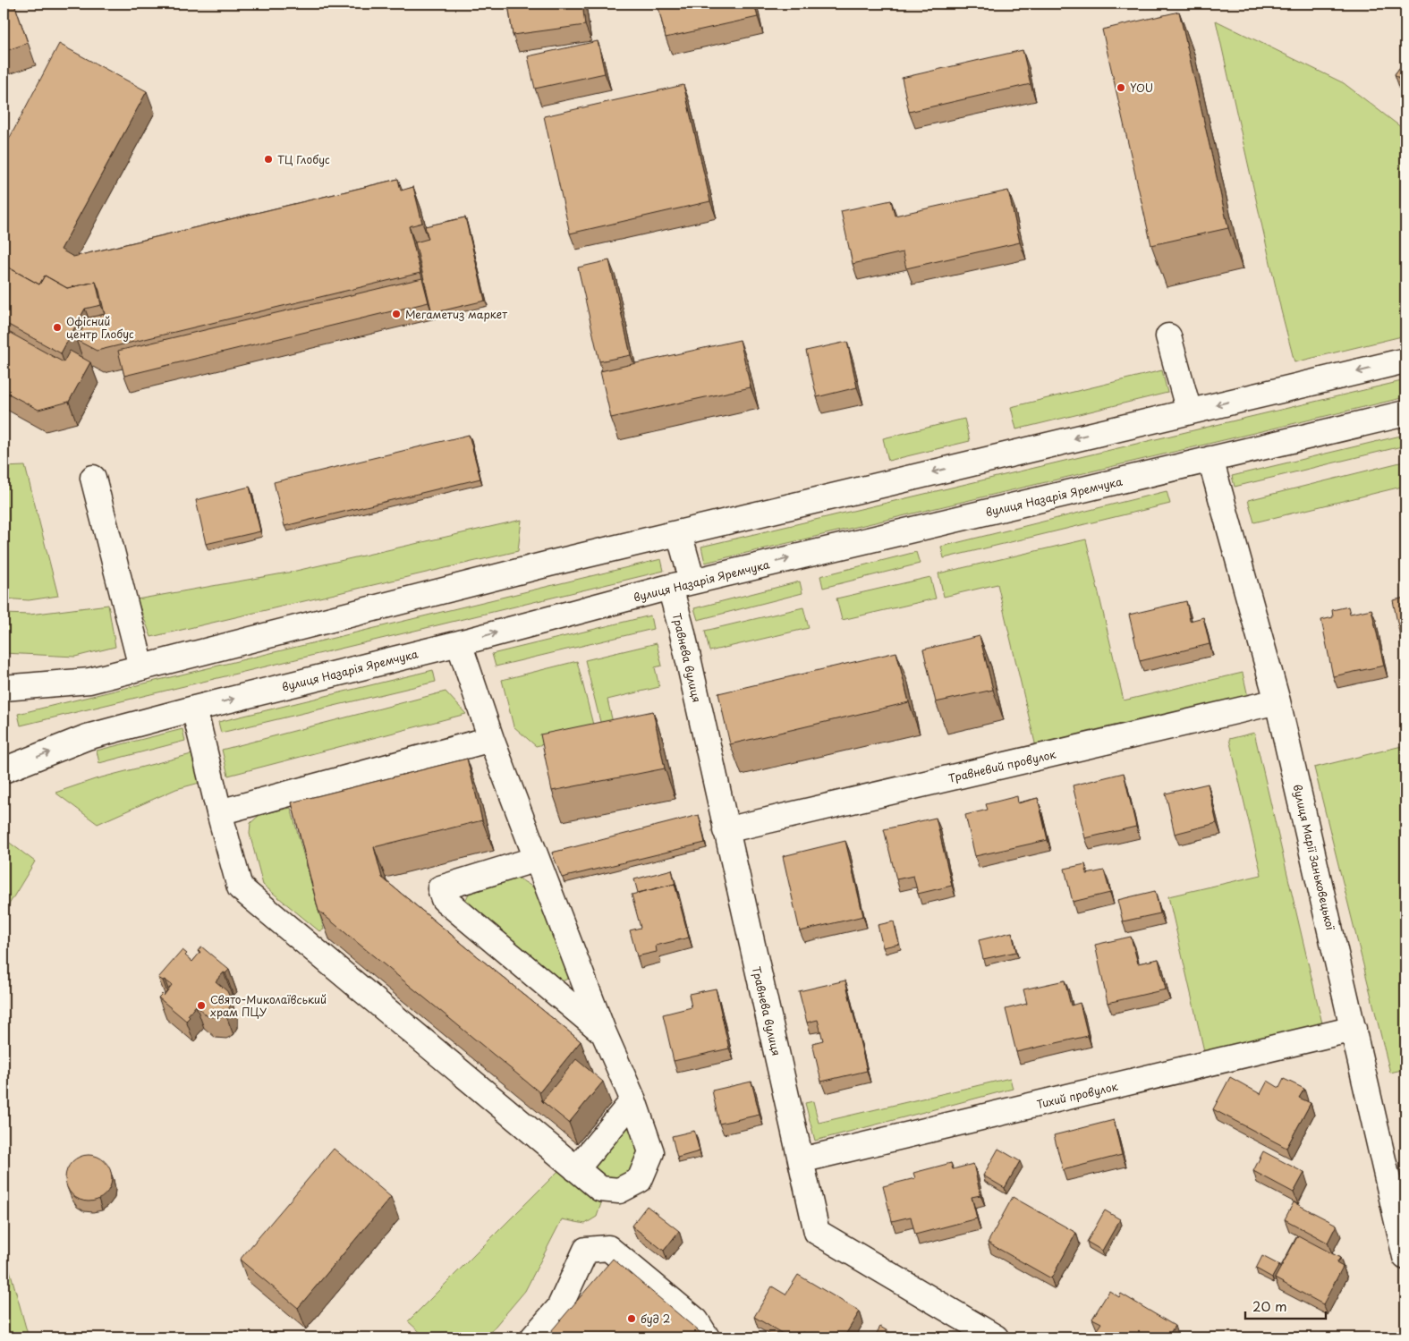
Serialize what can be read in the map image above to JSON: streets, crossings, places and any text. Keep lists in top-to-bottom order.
{
  "streets": {
    "street": [
      "вулиця Назарія Яремчука",
      "Травнева вулиця",
      "Травневий провулок",
      "вулиця Марії Заньковецької",
      "Тихий провулок"
    ]
  },
  "crossings": [
    ["вулиця Назарія Яремчука", "Травнева вулиця"],
    ["вулиця Назарія Яремчука", "вулиця Марії Заньковецької"],
    ["Травнева вулиця", "Травневий провулок"],
    ["Травнева вулиця", "Тихий провулок"],
    ["Травневий провулок", "вулиця Марії Заньковецької"],
    ["вулиця Марії Заньковецької", "Тихий провулок"]
  ],
  "places": [
    "YOU",
    "ТЦ Глобус",
    "Мегаметиз маркет",
    "Офісний центр Глобус",
    "Свято-Миколаївський храм ПЦУ",
    "буд 2"
  ],
  "scale_bar": "20 m"
}
